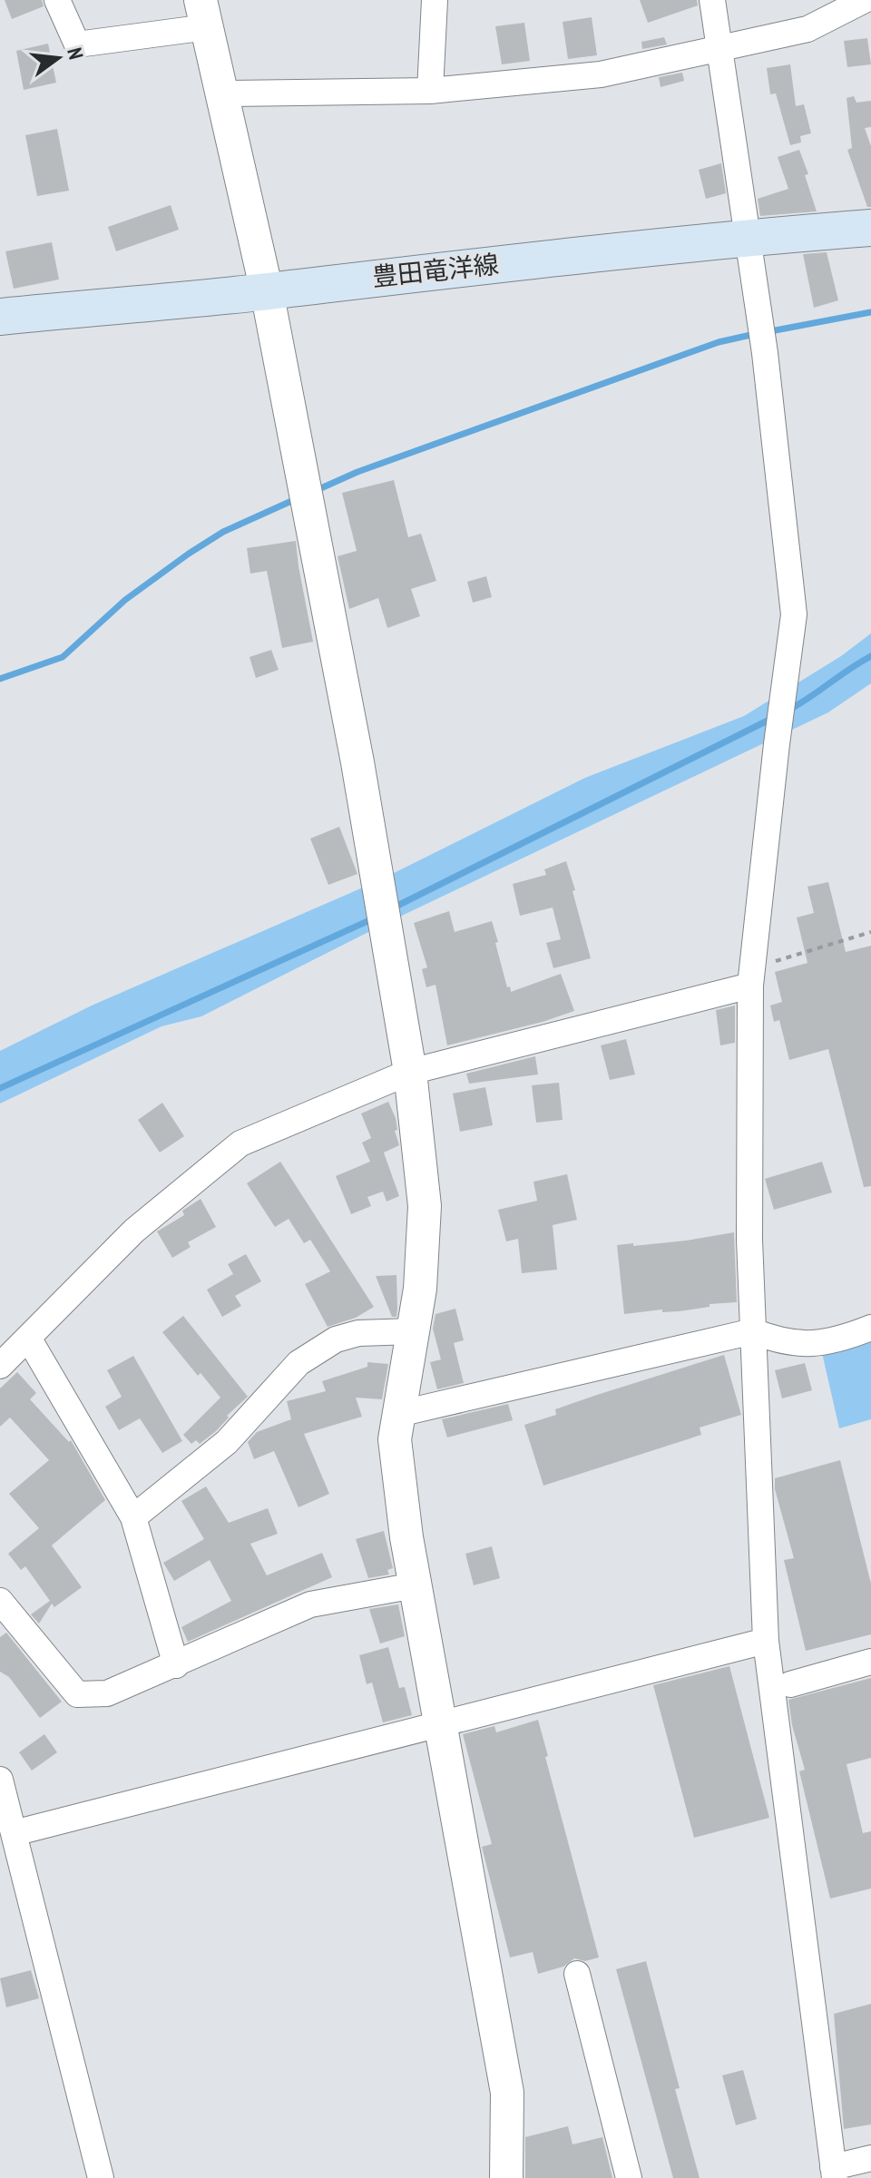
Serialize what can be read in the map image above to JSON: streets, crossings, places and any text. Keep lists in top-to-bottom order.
{
  "streets": {
    "main road": ["豊田竜洋線"]
  },
  "north": "right"
}
